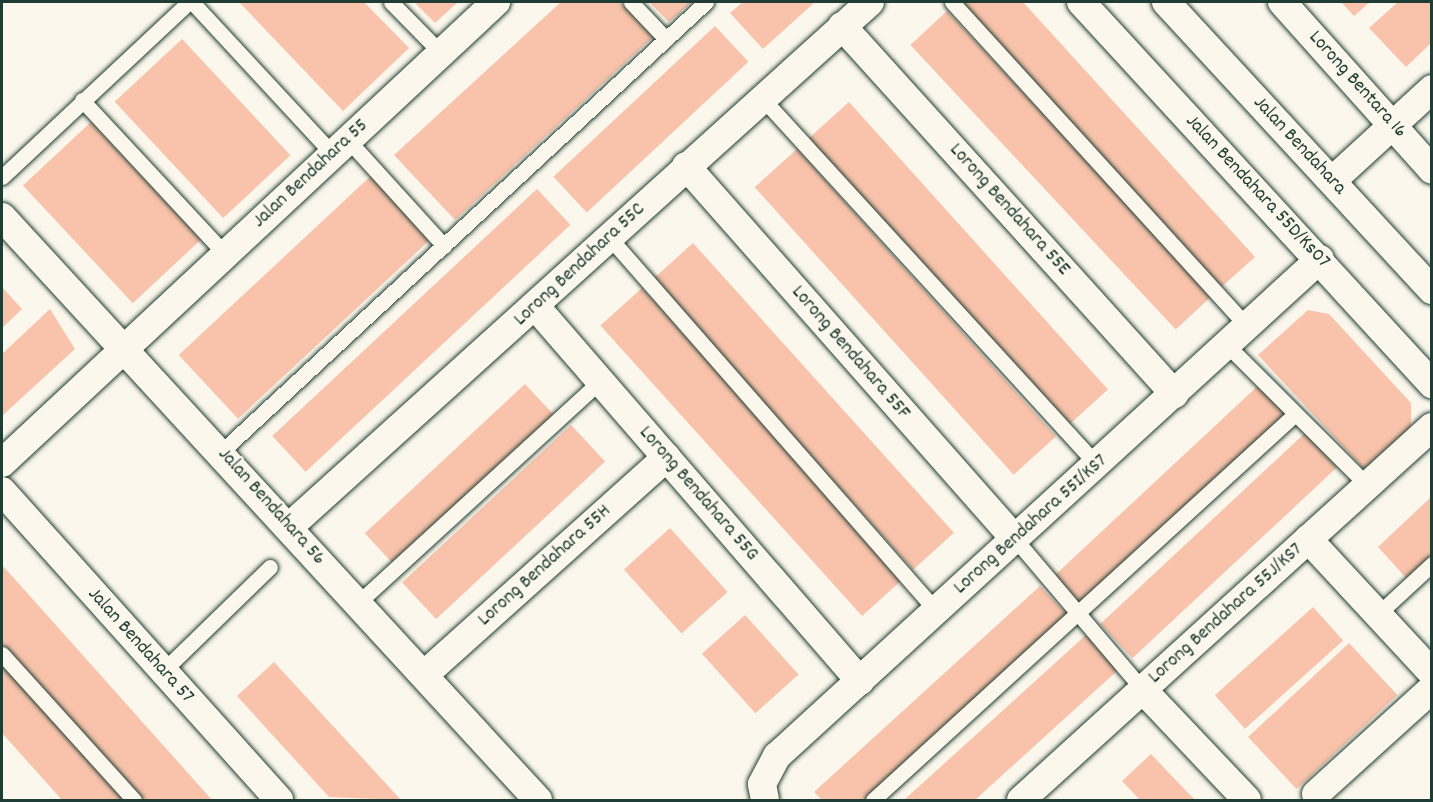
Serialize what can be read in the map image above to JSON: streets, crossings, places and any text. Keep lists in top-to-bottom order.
{
  "streets": {
    "street": [
      "Lorong Bentara 16",
      "Jalan Bendahara",
      "Jalan Bendahara 55",
      "Jalan Bendahara 55D/Ks07",
      "Lorong Bendahara 55E",
      "Lorong Bendahara 55C",
      "Lorong Bendahara 55F",
      "Lorong Bendahara 55G",
      "Jalan Bendahara 56",
      "Lorong Bendahara 55I/KS7",
      "Lorong Bendahara 55H",
      "Lorong Bendahara 55J/KS7",
      "Jalan Bendahara 57"
    ]
  },
  "crossings": [
    ["Jalan Bendahara 55", "Jalan Bendahara 56"],
    ["Jalan Bendahara 55D/Ks07", "Lorong Bendahara 55I/KS7"],
    ["Lorong Bendahara 55E", "Lorong Bendahara 55C"],
    ["Lorong Bendahara 55E", "Lorong Bendahara 55I/KS7"],
    ["Lorong Bendahara 55C", "Lorong Bendahara 55F"],
    ["Lorong Bendahara 55C", "Lorong Bendahara 55G"],
    ["Lorong Bendahara 55C", "Jalan Bendahara 56"],
    ["Lorong Bendahara 55F", "Lorong Bendahara 55I/KS7"],
    ["Lorong Bendahara 55G", "Lorong Bendahara 55I/KS7"],
    ["Lorong Bendahara 55G", "Lorong Bendahara 55H"],
    ["Jalan Bendahara 56", "Lorong Bendahara 55H"]
  ]
}
